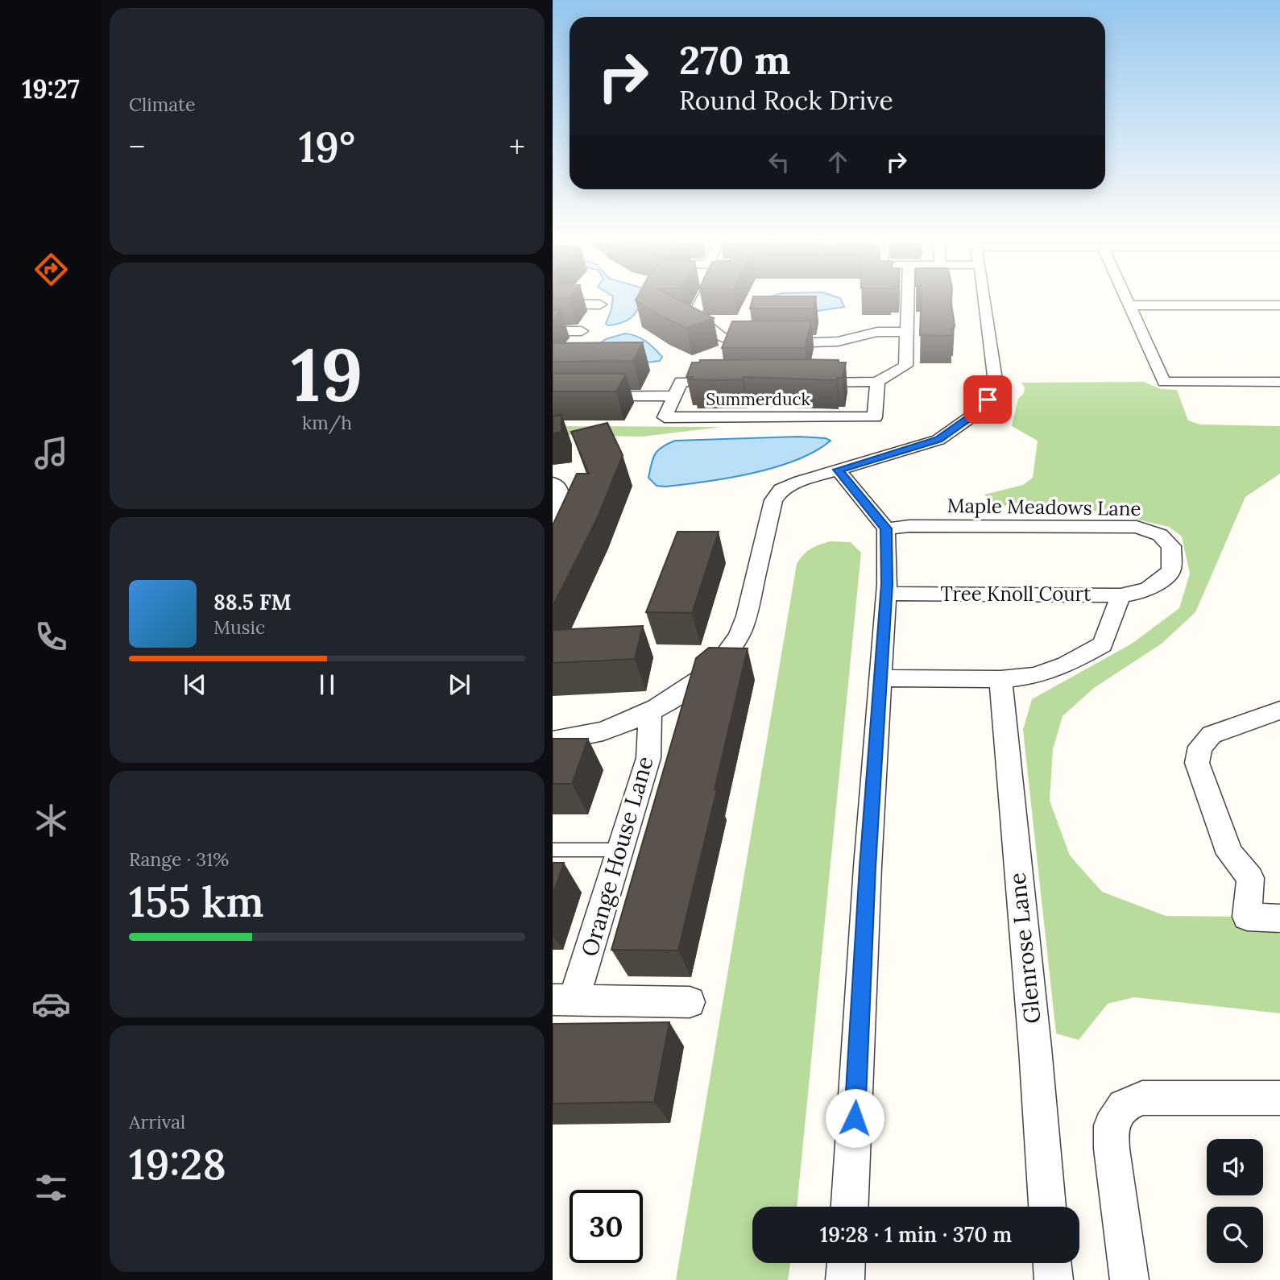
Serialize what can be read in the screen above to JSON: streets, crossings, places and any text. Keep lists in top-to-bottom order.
{
  "streets": {
    "street": [
      "Summerduck",
      "Maple Meadows Lane",
      "Tree Knoll Court",
      "Orange House Lane",
      "Glenrose Lane"
    ]
  },
  "crossings": [
    ["Maple Meadows Lane", "Tree Knoll Court"]
  ],
  "page": {
    "tabs": "19:27",
    "tile": [
      "Climate",
      ["19", "km/h"],
      ["Range · 31%", "155 km"],
      ["Arrival", "19:28"]
    ],
    "turn": ["270 m", "Round Rock Drive"],
    "heat": ["−", "19°", "+"],
    "song": ["88.5 FM", "Music"],
    "limit": "30",
    "trip": "19:28 · 1 min · 370 m"
  }
}
